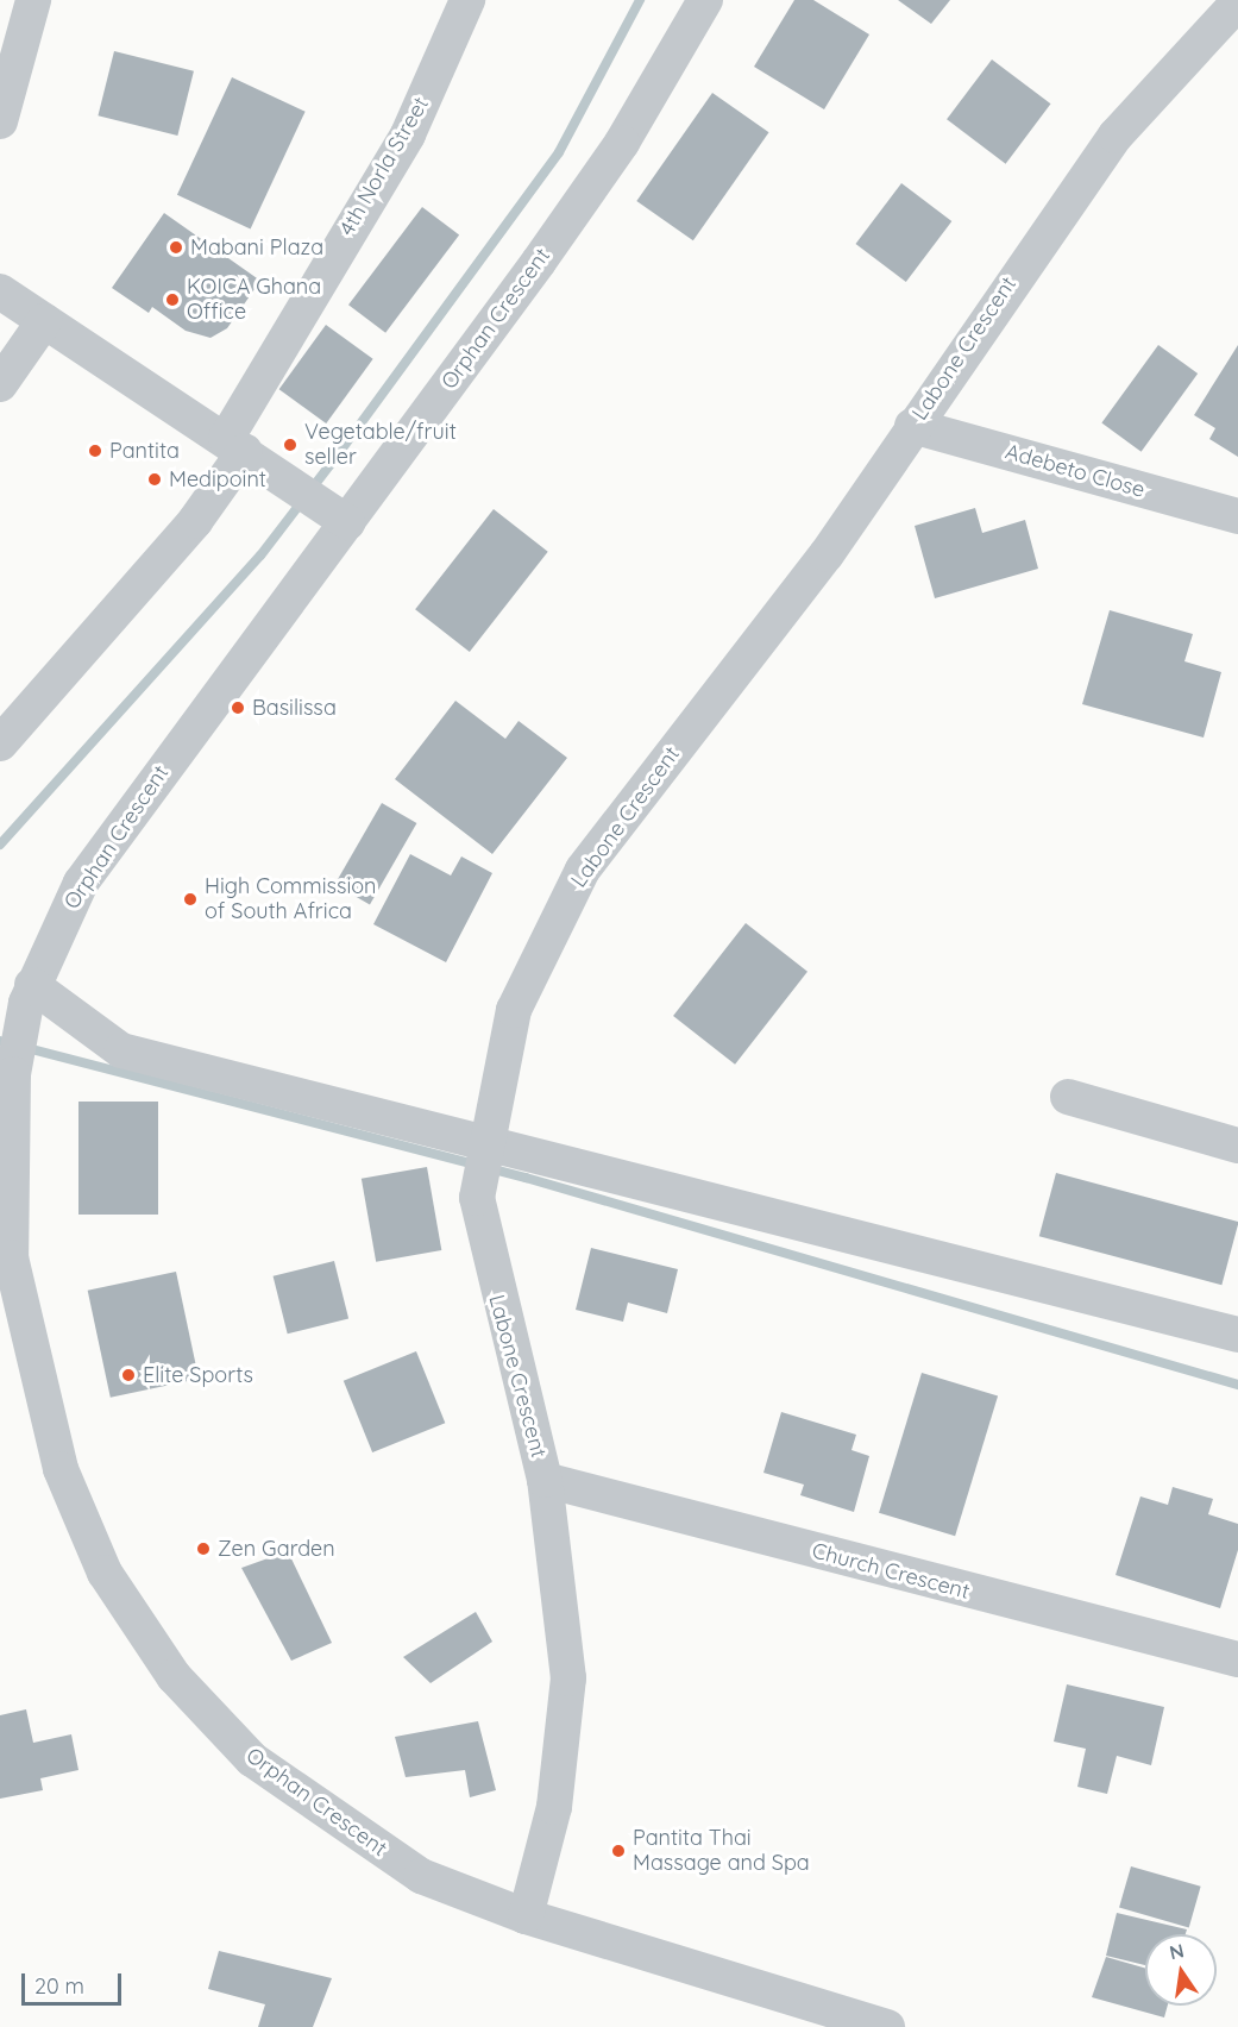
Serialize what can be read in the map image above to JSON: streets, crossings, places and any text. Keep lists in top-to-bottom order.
{
  "streets": {
    "street": [
      "4th Norla Street",
      "Orphan Crescent",
      "Labone Crescent",
      "Adebeto Close",
      "Church Crescent"
    ]
  },
  "crossings": [
    ["Orphan Crescent", "Labone Crescent"],
    ["Labone Crescent", "Adebeto Close"],
    ["Labone Crescent", "Church Crescent"]
  ],
  "places": [
    "Mabani Plaza",
    "KOICA Ghana Office",
    "Vegetable/fruit seller",
    "Pantita",
    "Medipoint",
    "Basilissa",
    "High Commission of South Africa",
    "Elite Sports",
    "Zen Garden",
    "Pantita Thai Massage and Spa"
  ],
  "scale_bar": "20 m",
  "north": "top"
}
